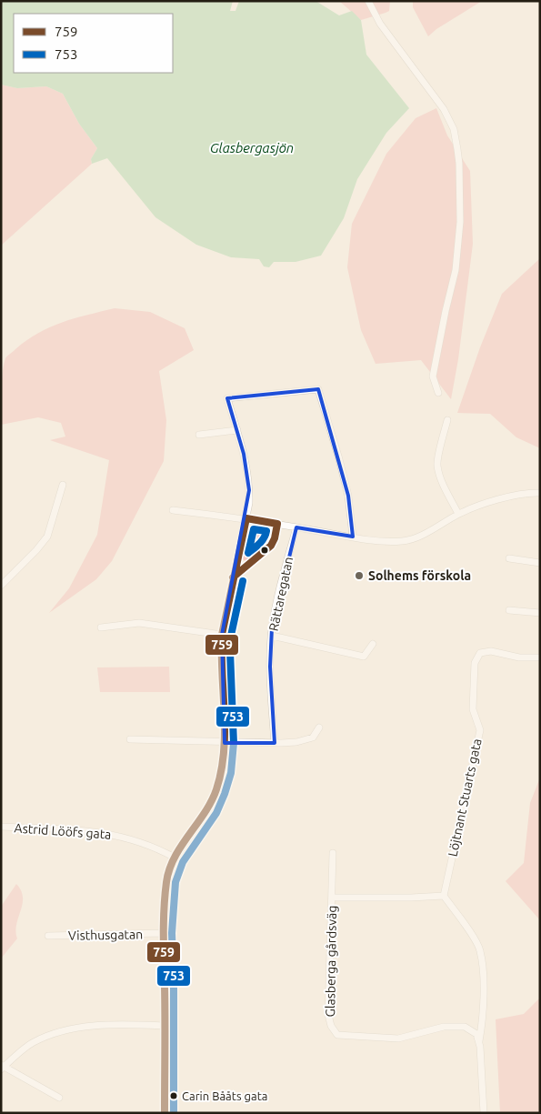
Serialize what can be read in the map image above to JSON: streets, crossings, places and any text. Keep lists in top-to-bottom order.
{
  "streets": {
    "street": [
      "Rättaregatan",
      "Löjtnant Stuarts gata",
      "Astrid Lööfs gata",
      "Visthusgatan",
      "Glasberga gårdsväg"
    ]
  },
  "water": ["Glasbergasjön"],
  "places": ["Solhems förskola", "Carin Bååts gata"],
  "lines": ["transit line 759", "transit line 753"],
  "legend": ["759", "753"]
}
